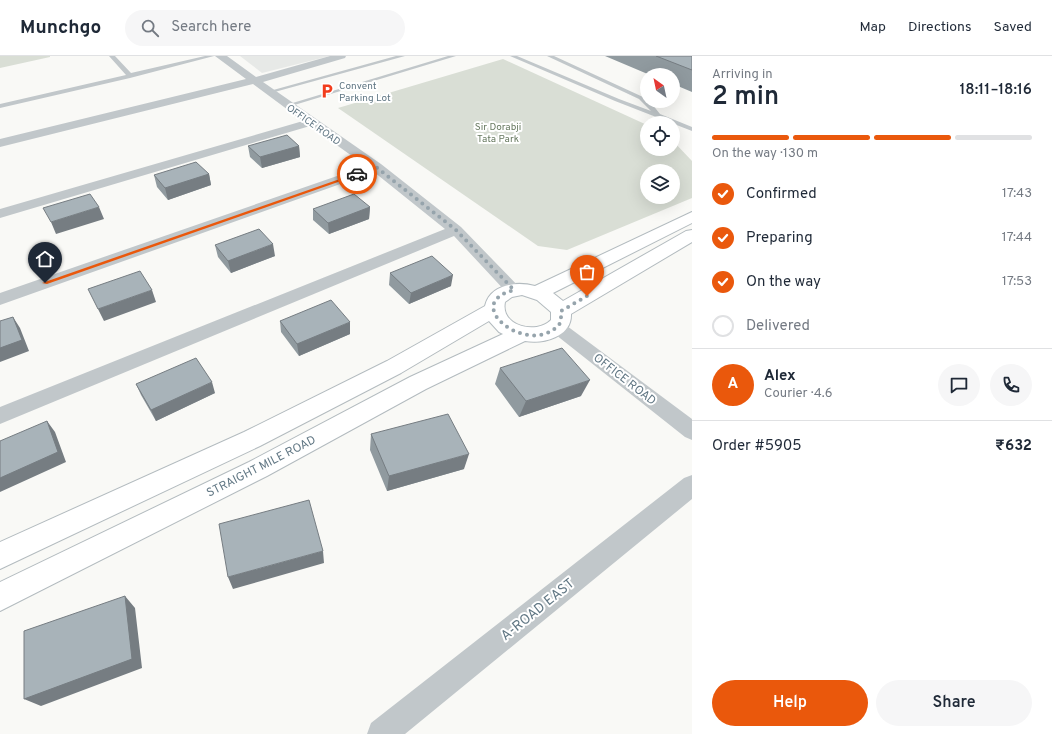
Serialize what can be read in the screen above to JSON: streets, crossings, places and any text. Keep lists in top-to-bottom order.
{
  "streets": {
    "street": ["OFFICE ROAD", "STRAIGHT MILE ROAD", "A-ROAD EAST"]
  },
  "crossings": [
    ["OFFICE ROAD", "STRAIGHT MILE ROAD"]
  ],
  "parks": ["Sir Dorabji Tata Park"],
  "places": {
    "parking": ["Convent Parking Lot"]
  },
  "north": "top left",
  "page": {
    "header": "Munchgo",
    "search": "Search here",
    "nav": ["Map", "Directions", "Saved"],
    "heading": ["2 min", "Arriving in", "18:11–18:16"],
    "panel": [
      "Alex",
      "Courier · 4.6",
      "Order #5905",
      "₹632"
    ],
    "bar": "On the way · 130 m",
    "list": [
      ["Confirmed", "17:43"],
      ["Preparing", "17:44"],
      ["On the way", "17:53"],
      "Delivered"
    ],
    "round": "A",
    "buttons": ["Help", "Share"]
  }
}
